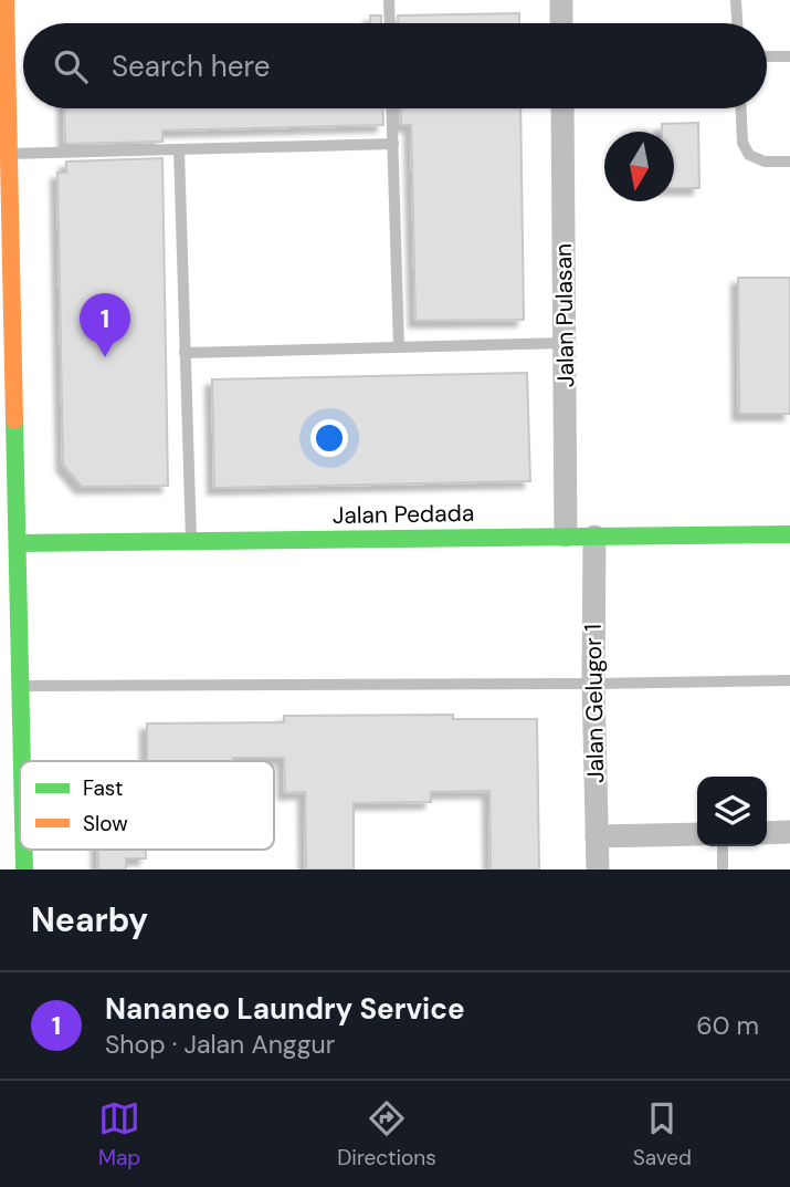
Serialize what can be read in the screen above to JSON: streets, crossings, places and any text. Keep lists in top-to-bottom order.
{
  "streets": {
    "street": ["Jalan Pulasan", "Jalan Pedada", "Jalan Gelugor 1"]
  },
  "crossings": [
    ["Jalan Pulasan", "Jalan Pedada"],
    ["Jalan Pedada", "Jalan Gelugor 1"]
  ],
  "legend": ["Fast", "Slow"],
  "north": "bottom",
  "page": {
    "search": "Search here",
    "pins": "1",
    "heading": "Nearby",
    "list": [
      {
        "mark": "1",
        "name": "Nananeo Laundry Service",
        "note": "Shop · Jalan Anggur",
        "value": "60 m"
      }
    ],
    "nav": ["Map", "Directions", "Saved"]
  }
}
